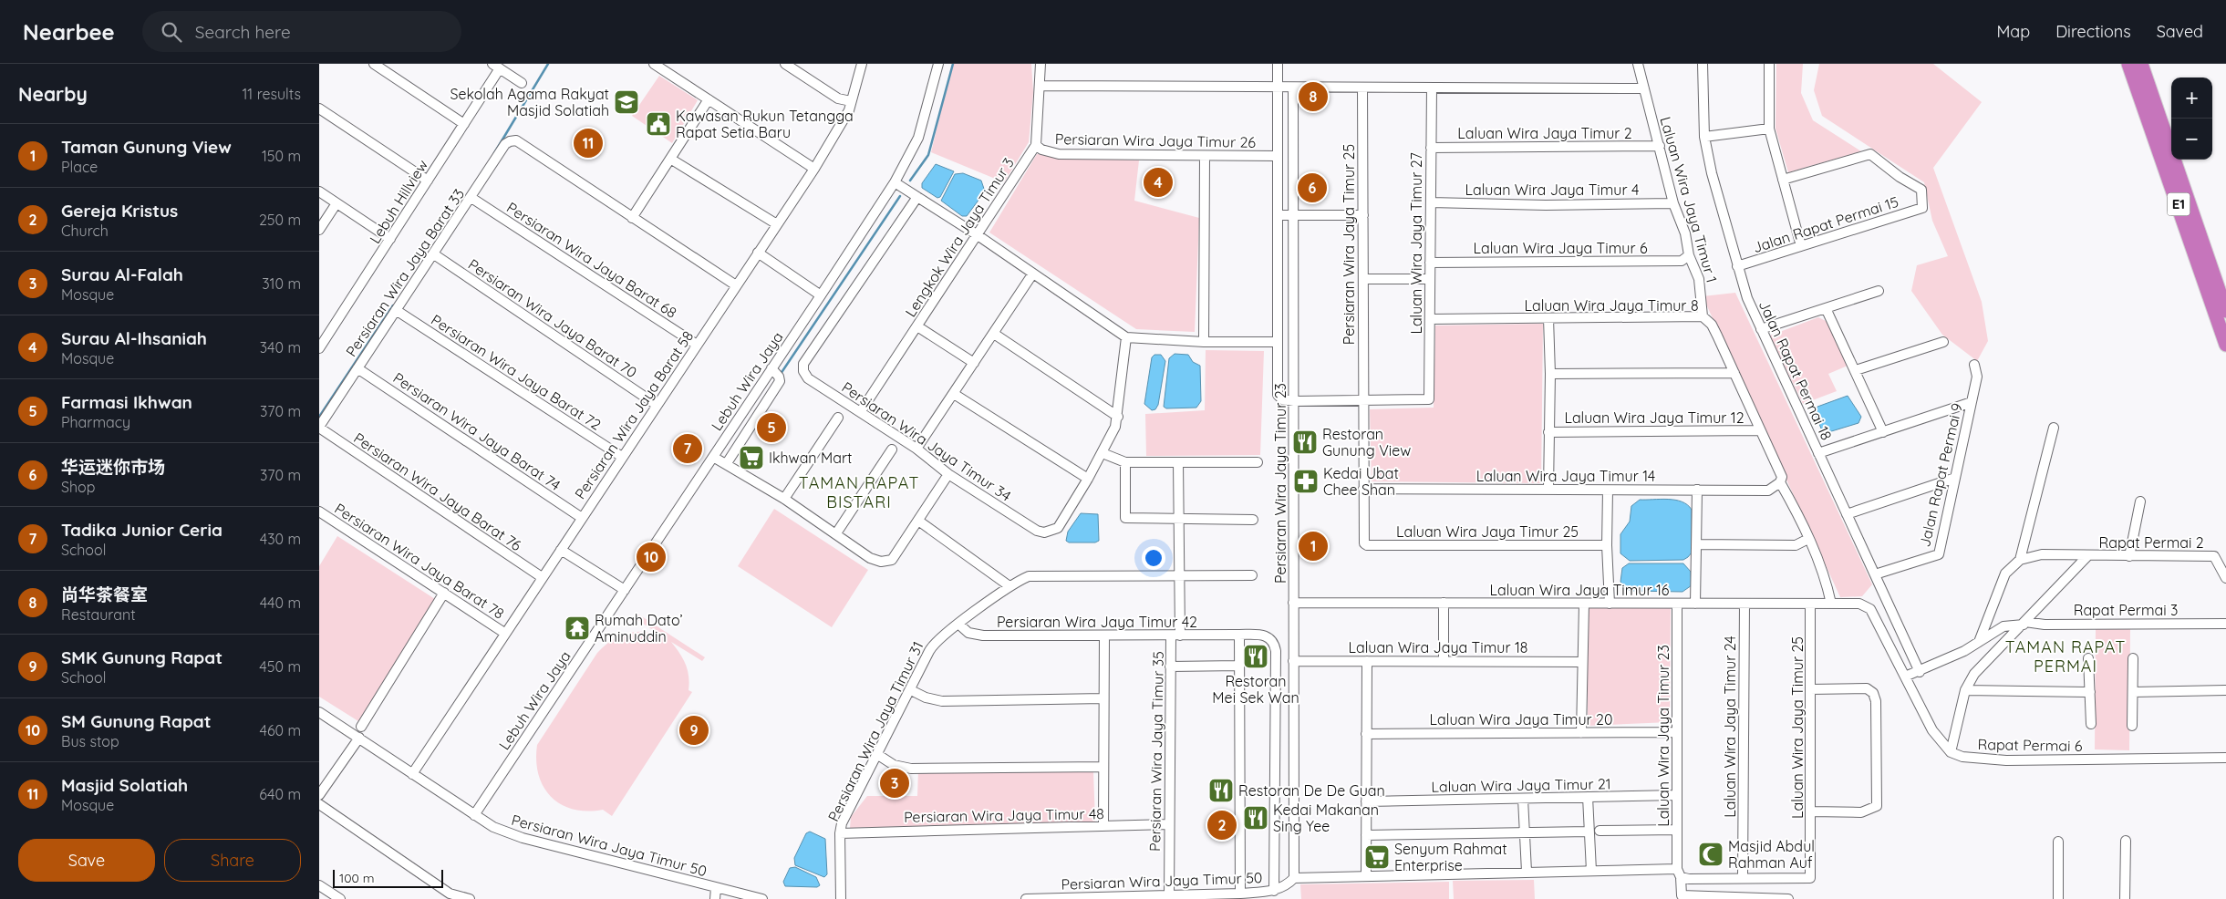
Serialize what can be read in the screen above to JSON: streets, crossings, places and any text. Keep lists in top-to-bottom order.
{
  "streets": {
    "highway": ["E1"],
    "street": [
      "Laluan Wira Jaya Timur 2",
      "Persiaran Wira Jaya Timur 26",
      "Laluan Wira Jaya Timur 4",
      "Laluan Wira Jaya Timur 1",
      "Lebuh Hillview",
      "Jalan Rapat Permai 15",
      "Lengkok Wira Jaya Timur 3",
      "Laluan Wira Jaya Timur 27",
      "Persiaran Wira Jaya Timur 25",
      "Laluan Wira Jaya Timur 6",
      "Persiaran Wira Jaya Barat 68",
      "Persiaran Wira Jaya Barat 33",
      "Laluan Wira Jaya Timur 8",
      "Persiaran Wira Jaya Barat 70",
      "Jalan Rapat Permai 18",
      "Persiaran Wira Jaya Barat 72",
      "Lebuh Wira Jaya",
      "Persiaran Wira Jaya Barat 58",
      "Laluan Wira Jaya Timur 12",
      "Persiaran Wira Jaya Barat 74",
      "Persiaran Wira Jaya Timur 34",
      "Jalan Rapat Permai 9",
      "Laluan Wira Jaya Timur 14",
      "Persiaran Wira Jaya Timur 23",
      "Persiaran Wira Jaya Barat 76",
      "Laluan Wira Jaya Timur 25",
      "Rapat Permai 2",
      "Persiaran Wira Jaya Barat 78",
      "Laluan Wira Jaya Timur 16",
      "Rapat Permai 3",
      "Persiaran Wira Jaya Timur 42",
      "Laluan Wira Jaya Timur 18",
      "Laluan Wira Jaya Timur 20",
      "Laluan Wira Jaya Timur 24",
      "Persiaran Wira Jaya Timur 31",
      "Laluan Wira Jaya Timur 23",
      "Rapat Permai 6",
      "Persiaran Wira Jaya Timur 35",
      "Laluan Wira Jaya Timur 21",
      "Persiaran Wira Jaya Timur 48",
      "Persiaran Wira Jaya Timur 50"
    ]
  },
  "crossings": [
    ["Laluan Wira Jaya Timur 2", "Laluan Wira Jaya Timur 1"],
    ["Laluan Wira Jaya Timur 2", "Laluan Wira Jaya Timur 27"],
    ["Persiaran Wira Jaya Timur 26", "Lengkok Wira Jaya Timur 3"],
    ["Persiaran Wira Jaya Timur 26", "Persiaran Wira Jaya Timur 23"],
    ["Laluan Wira Jaya Timur 4", "Laluan Wira Jaya Timur 1"],
    ["Laluan Wira Jaya Timur 4", "Laluan Wira Jaya Timur 27"],
    ["Laluan Wira Jaya Timur 1", "Laluan Wira Jaya Timur 6"],
    ["Laluan Wira Jaya Timur 1", "Laluan Wira Jaya Timur 8"],
    ["Jalan Rapat Permai 15", "Jalan Rapat Permai 18"],
    ["Lengkok Wira Jaya Timur 3", "Persiaran Wira Jaya Timur 34"],
    ["Laluan Wira Jaya Timur 27", "Persiaran Wira Jaya Timur 25"],
    ["Laluan Wira Jaya Timur 27", "Laluan Wira Jaya Timur 6"],
    ["Laluan Wira Jaya Timur 27", "Laluan Wira Jaya Timur 8"],
    ["Persiaran Wira Jaya Timur 25", "Laluan Wira Jaya Timur 14"],
    ["Persiaran Wira Jaya Timur 25", "Laluan Wira Jaya Timur 25"],
    ["Persiaran Wira Jaya Barat 68", "Persiaran Wira Jaya Barat 33"],
    ["Persiaran Wira Jaya Barat 68", "Persiaran Wira Jaya Barat 58"],
    ["Persiaran Wira Jaya Barat 33", "Persiaran Wira Jaya Barat 70"],
    ["Persiaran Wira Jaya Barat 33", "Persiaran Wira Jaya Barat 72"],
    ["Persiaran Wira Jaya Barat 33", "Persiaran Wira Jaya Barat 74"],
    ["Persiaran Wira Jaya Barat 33", "Persiaran Wira Jaya Barat 76"],
    ["Laluan Wira Jaya Timur 8", "Laluan Wira Jaya Timur 12"],
    ["Laluan Wira Jaya Timur 8", "Laluan Wira Jaya Timur 14"],
    ["Laluan Wira Jaya Timur 8", "Laluan Wira Jaya Timur 16"],
    ["Persiaran Wira Jaya Barat 70", "Persiaran Wira Jaya Barat 58"],
    ["Jalan Rapat Permai 18", "Jalan Rapat Permai 9"],
    ["Jalan Rapat Permai 18", "Rapat Permai 3"],
    ["Persiaran Wira Jaya Barat 72", "Persiaran Wira Jaya Barat 58"],
    ["Lebuh Wira Jaya", "Persiaran Wira Jaya Timur 50"],
    ["Persiaran Wira Jaya Barat 58", "Persiaran Wira Jaya Barat 74"],
    ["Persiaran Wira Jaya Barat 58", "Persiaran Wira Jaya Barat 76"],
    ["Persiaran Wira Jaya Barat 58", "Persiaran Wira Jaya Barat 78"],
    ["Persiaran Wira Jaya Barat 58", "Persiaran Wira Jaya Timur 50"],
    ["Persiaran Wira Jaya Timur 23", "Laluan Wira Jaya Timur 16"],
    ["Persiaran Wira Jaya Timur 23", "Laluan Wira Jaya Timur 18"],
    ["Persiaran Wira Jaya Timur 23", "Persiaran Wira Jaya Timur 50"],
    ["Laluan Wira Jaya Timur 25", "Laluan Wira Jaya Timur 16"],
    ["Laluan Wira Jaya Timur 25", "Laluan Wira Jaya Timur 24"],
    ["Rapat Permai 2", "Rapat Permai 3"],
    ["Laluan Wira Jaya Timur 16", "Laluan Wira Jaya Timur 24"],
    ["Laluan Wira Jaya Timur 16", "Laluan Wira Jaya Timur 23"],
    ["Rapat Permai 3", "Rapat Permai 6"],
    ["Persiaran Wira Jaya Timur 42", "Persiaran Wira Jaya Timur 31"],
    ["Persiaran Wira Jaya Timur 42", "Persiaran Wira Jaya Timur 35"],
    ["Persiaran Wira Jaya Timur 42", "Persiaran Wira Jaya Timur 50"],
    ["Laluan Wira Jaya Timur 20", "Laluan Wira Jaya Timur 23"],
    ["Persiaran Wira Jaya Timur 31", "Persiaran Wira Jaya Timur 35"],
    ["Persiaran Wira Jaya Timur 31", "Persiaran Wira Jaya Timur 48"],
    ["Laluan Wira Jaya Timur 23", "Laluan Wira Jaya Timur 21"],
    ["Persiaran Wira Jaya Timur 35", "Persiaran Wira Jaya Timur 48"],
    ["Persiaran Wira Jaya Timur 35", "Persiaran Wira Jaya Timur 50"]
  ],
  "districts": ["TAMAN RAPAT BISTARI", "TAMAN RAPAT PERMAI"],
  "places": {
    "school or university": ["Sekolah Agama Rakyat Masjid Solatiah"],
    "public building": ["Kawasan Rukun Tetangga Rapat Setia Baru"],
    "restaurant": [
      "Restoran Gunung View",
      "Restoran Mei Sek Wan",
      "Restoran De De Guan",
      "Kedai Makanan Sing Yee"
    ],
    "supermarket": ["Ikhwan Mart", "Senyum Rahmat Enterprise"],
    "pharmacy": ["Kedai Ubat Chee Shan"],
    "temple": ["Rumah Dato’ Aminuddin"],
    "mosque": ["Masjid Abdul Rahman Auf"]
  },
  "scale_bar": "100 m",
  "page": {
    "header": "Nearbee",
    "search": "Search here",
    "nav": ["Map", "Directions", "Saved"],
    "heading": ["Nearby", "11 results"],
    "map_buttons": ["+", "−"],
    "pins": [
      "8",
      "11",
      "4",
      "6",
      "5",
      "7",
      "1",
      "10",
      "9",
      "3",
      "2"
    ],
    "list": [
      {
        "mark": "1",
        "name": "Taman Gunung View",
        "note": "Place",
        "value": "150 m"
      },
      {
        "mark": "2",
        "name": "Gereja Kristus",
        "note": "Church",
        "value": "250 m"
      },
      {
        "mark": "3",
        "name": "Surau Al-Falah",
        "note": "Mosque",
        "value": "310 m"
      },
      {
        "mark": "4",
        "name": "Surau Al-Ihsaniah",
        "note": "Mosque",
        "value": "340 m"
      },
      {
        "mark": "5",
        "name": "Farmasi Ikhwan",
        "note": "Pharmacy",
        "value": "370 m"
      },
      {
        "mark": "6",
        "name": "华运迷你市场",
        "note": "Shop",
        "value": "370 m"
      },
      {
        "mark": "7",
        "name": "Tadika Junior Ceria",
        "note": "School",
        "value": "430 m"
      },
      {
        "mark": "8",
        "name": "尚华茶餐室",
        "note": "Restaurant",
        "value": "440 m"
      },
      {
        "mark": "9",
        "name": "SMK Gunung Rapat",
        "note": "School",
        "value": "450 m"
      },
      {
        "mark": "10",
        "name": "SM Gunung Rapat",
        "note": "Bus stop",
        "value": "460 m"
      },
      {
        "mark": "11",
        "name": "Masjid Solatiah",
        "note": "Mosque",
        "value": "640 m"
      }
    ],
    "buttons": ["Save", "Share"],
    "scale": "100 m"
  }
}
